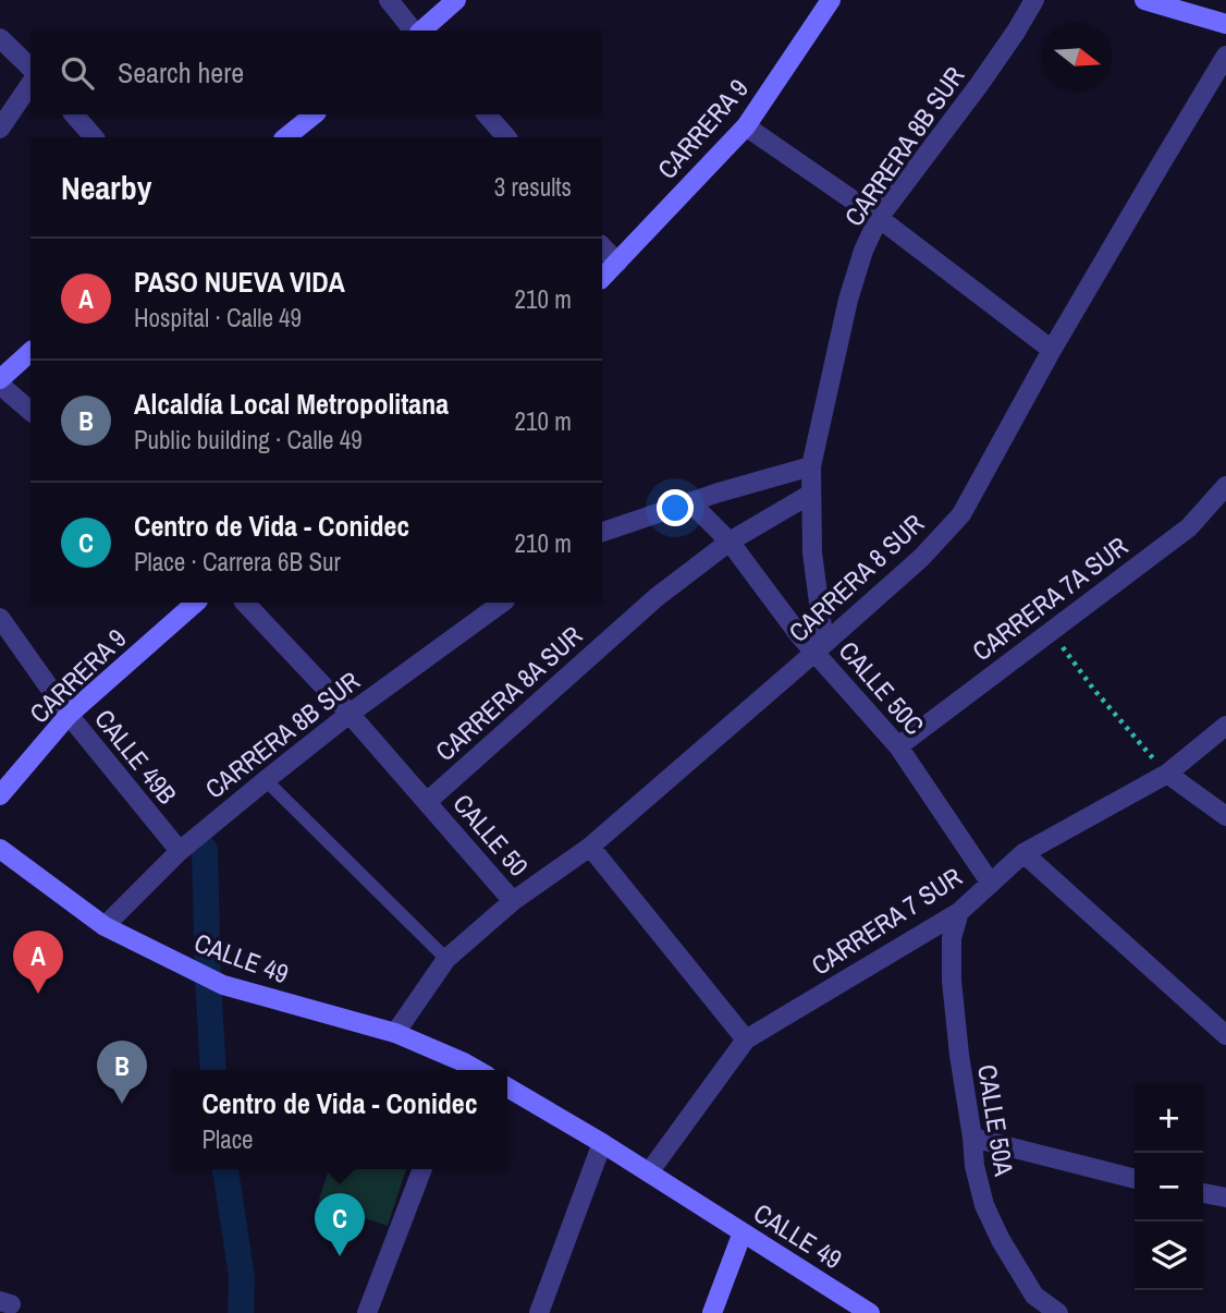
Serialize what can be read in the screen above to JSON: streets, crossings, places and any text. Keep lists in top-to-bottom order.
{
  "streets": {
    "street": [
      "CARRERA 9",
      "CARRERA 8B SUR",
      "CARRERA 8 SUR",
      "CARRERA 7A SUR",
      "CALLE 50C",
      "CARRERA 8A SUR",
      "CALLE 49B",
      "CALLE 50",
      "CARRERA 7 SUR",
      "CALLE 49",
      "CALLE 50A"
    ]
  },
  "crossings": [
    ["CARRERA 9", "CALLE 49B"],
    ["CARRERA 8B SUR", "CARRERA 8 SUR"],
    ["CARRERA 8B SUR", "CALLE 50C"],
    ["CARRERA 8B SUR", "CARRERA 8A SUR"],
    ["CARRERA 8B SUR", "CALLE 49B"],
    ["CARRERA 8B SUR", "CALLE 50"],
    ["CARRERA 8B SUR", "CALLE 49"],
    ["CARRERA 8 SUR", "CALLE 50C"],
    ["CARRERA 8 SUR", "CALLE 50"],
    ["CARRERA 8 SUR", "CALLE 49"],
    ["CARRERA 7A SUR", "CALLE 50C"],
    ["CALLE 50C", "CARRERA 8A SUR"],
    ["CALLE 50C", "CARRERA 7 SUR"],
    ["CARRERA 8A SUR", "CALLE 50"],
    ["CARRERA 7 SUR", "CALLE 49"],
    ["CARRERA 7 SUR", "CALLE 50A"]
  ],
  "north": "right",
  "page": {
    "search": "Search here",
    "heading": ["Nearby", "3 results"],
    "list": [
      {
        "mark": "A",
        "name": "PASO NUEVA VIDA",
        "note": "Hospital · Calle 49",
        "value": "210 m"
      },
      {
        "mark": "B",
        "name": "Alcaldía Local Metropolitana",
        "note": "Public building · Calle 49",
        "value": "210 m"
      },
      {
        "mark": "C",
        "name": "Centro de Vida - Conidec",
        "note": "Place · Carrera 6B Sur",
        "value": "210 m"
      }
    ],
    "pins": ["A", "B", "C"],
    "popup": ["Centro de Vida - Conidec", "Place"],
    "map_buttons": ["+", "−"]
  }
}
